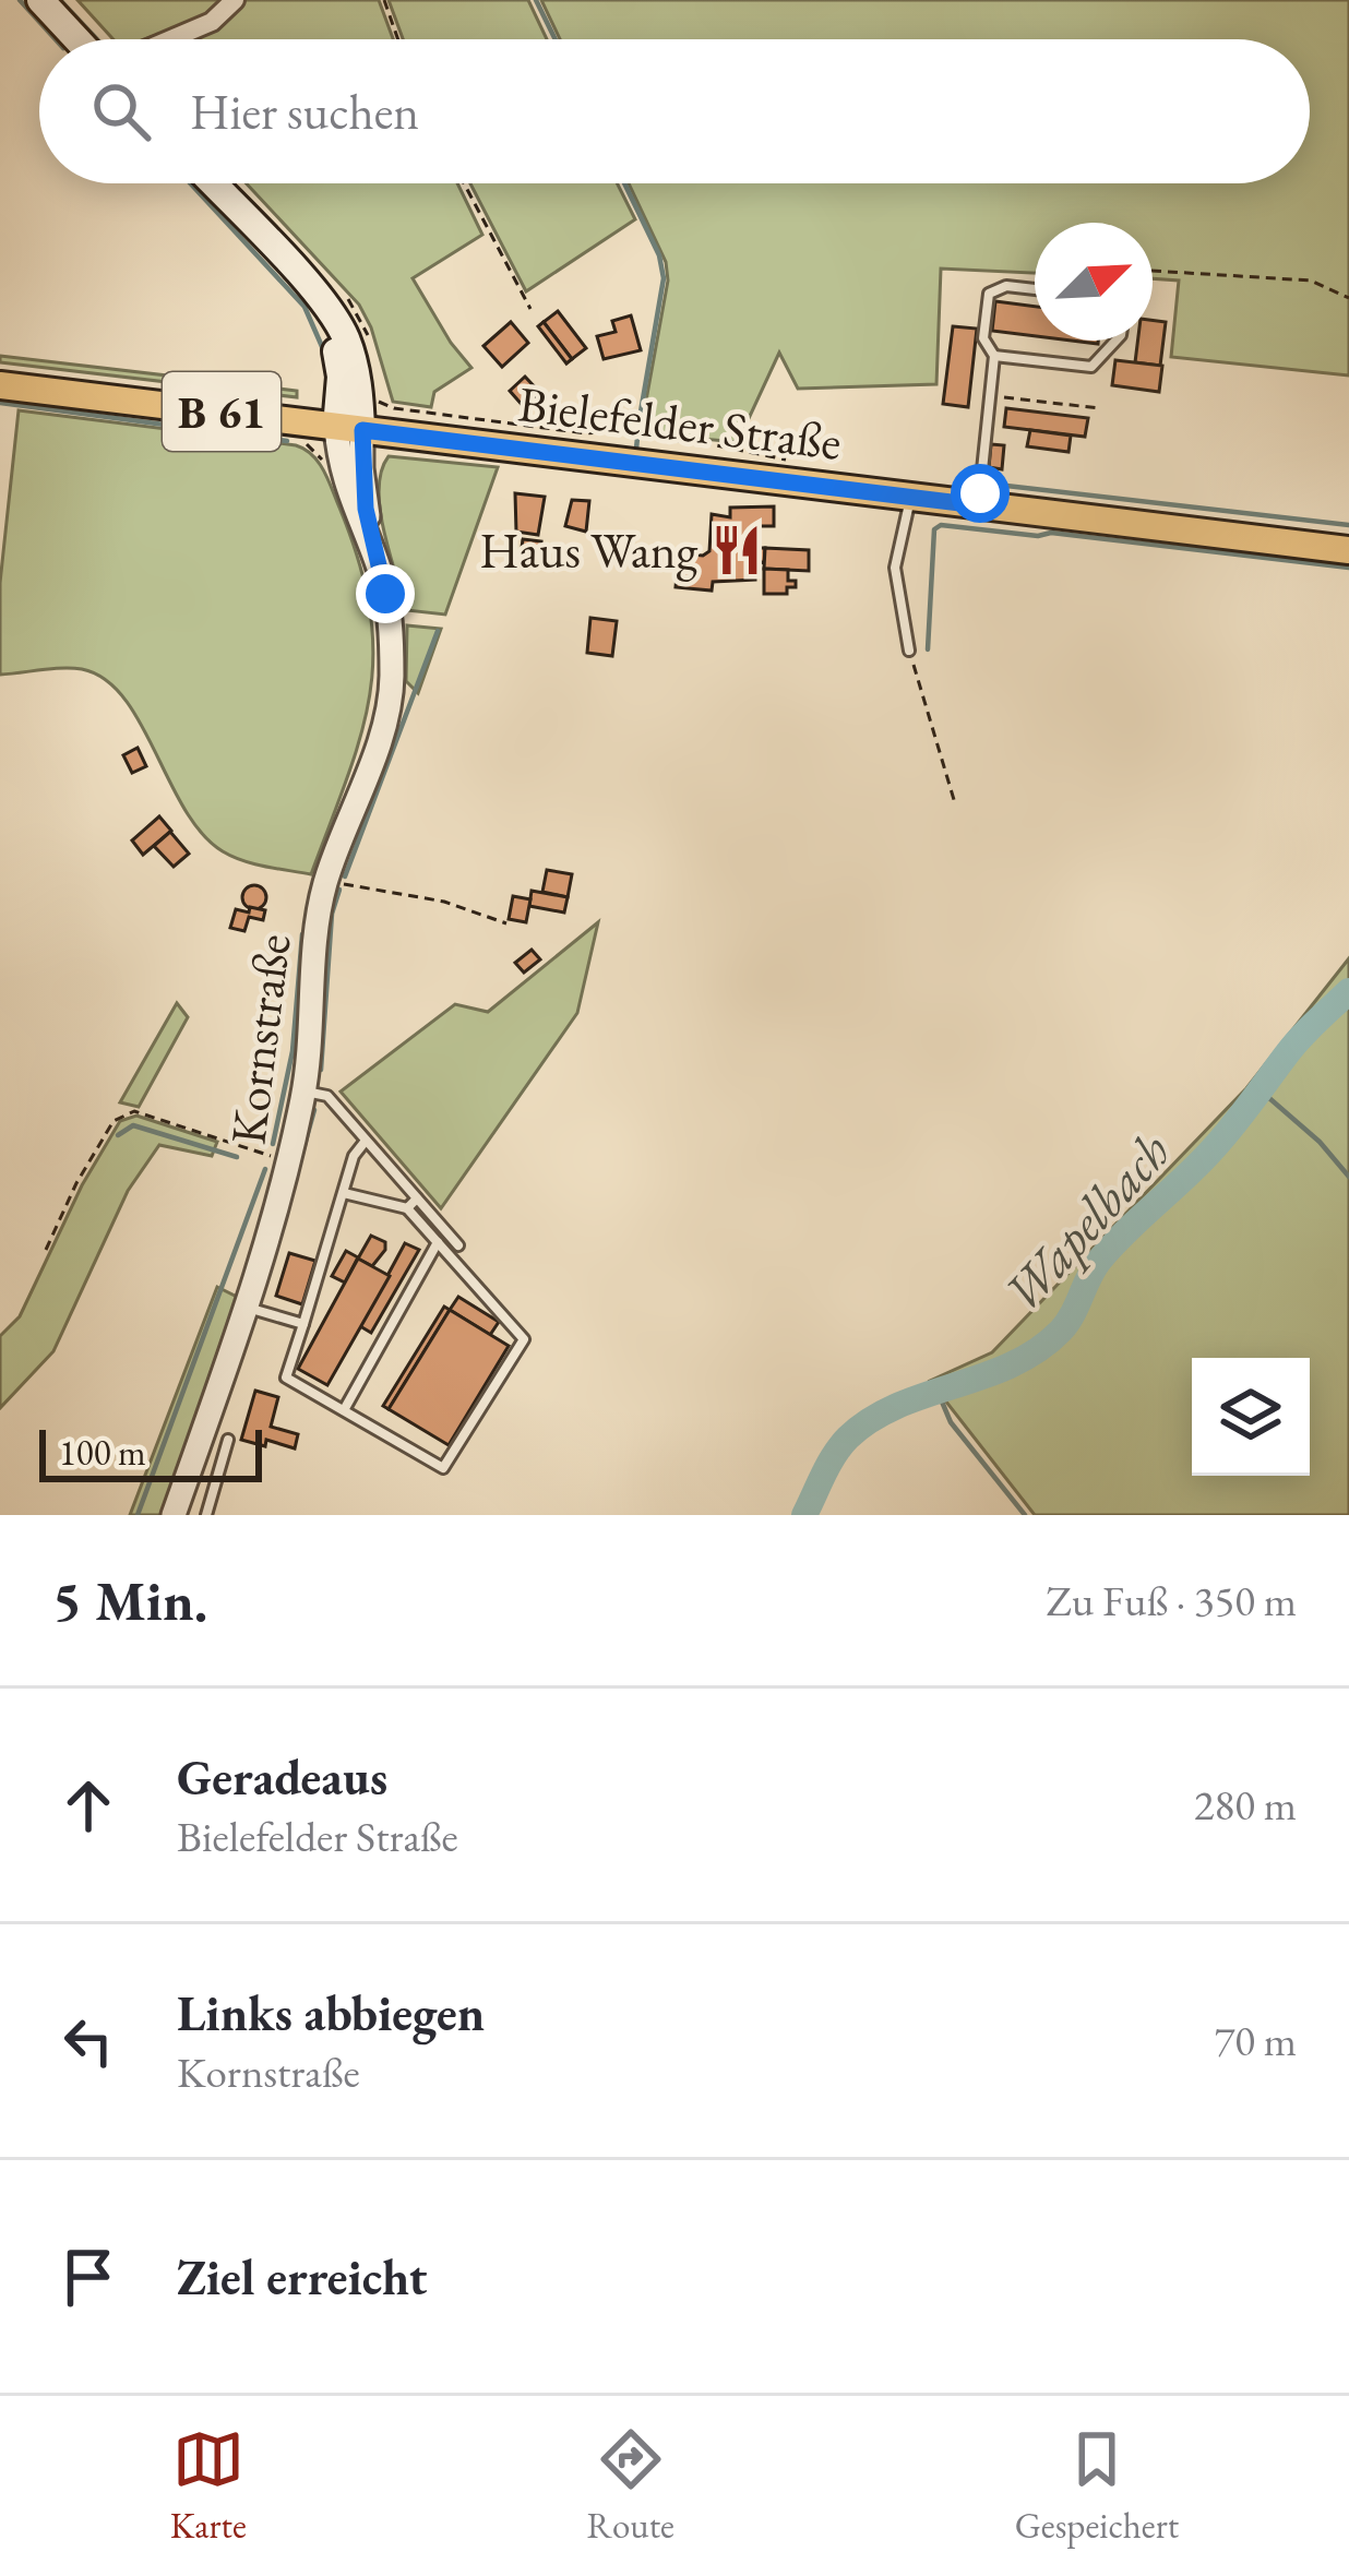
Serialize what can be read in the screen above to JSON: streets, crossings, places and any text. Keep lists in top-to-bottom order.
{
  "streets": {
    "main road": ["B 61", "Bielefelder Straße"],
    "street": ["Kornstraße"]
  },
  "crossings": [
    ["Bielefelder Straße", "Kornstraße"]
  ],
  "water": ["Wapelbach"],
  "places": {
    "restaurant": ["Haus Wang"]
  },
  "scale_bar": "100 m",
  "north": "top right",
  "page": {
    "search": "Hier suchen",
    "scale": "100 m",
    "heading": ["5 Min.", "Zu Fuß · 350 m"],
    "list": [
      ["Geradeaus", "Bielefelder Straße", "280 m"],
      ["Links abbiegen", "Kornstraße", "70 m"],
      "Ziel erreicht"
    ],
    "nav": ["Karte", "Route", "Gespeichert"]
  }
}
